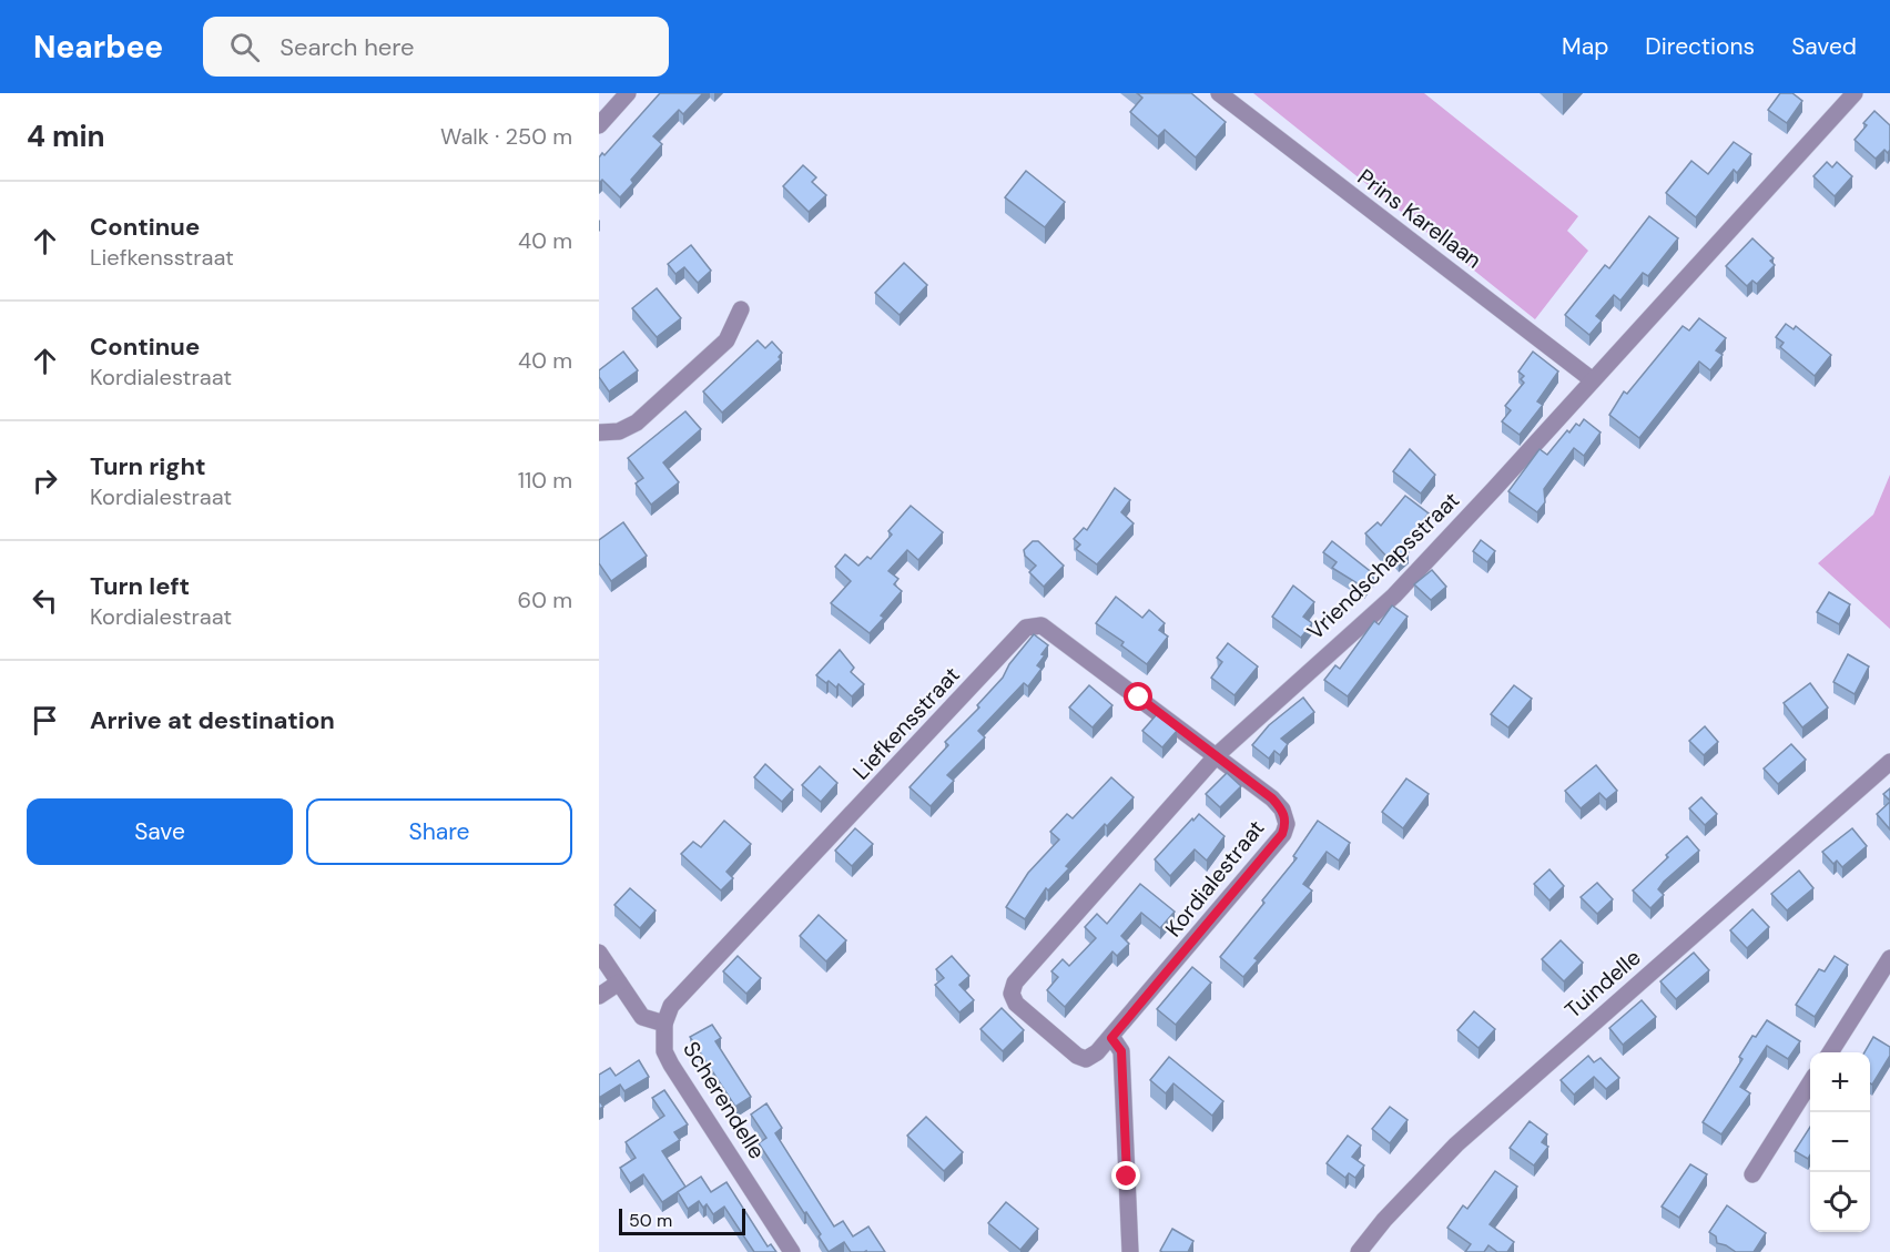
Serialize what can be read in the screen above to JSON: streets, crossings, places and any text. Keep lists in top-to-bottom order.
{
  "streets": {
    "street": [
      "Prins Karellaan",
      "Vriendschapsstraat",
      "Liefkensstraat",
      "Kordialestraat",
      "Tuindelle",
      "Scherendelle"
    ]
  },
  "crossings": [
    ["Prins Karellaan", "Vriendschapsstraat"],
    ["Vriendschapsstraat", "Liefkensstraat"],
    ["Vriendschapsstraat", "Kordialestraat"],
    ["Liefkensstraat", "Kordialestraat"],
    ["Liefkensstraat", "Scherendelle"]
  ],
  "scale_bar": "50 m",
  "page": {
    "header": "Nearbee",
    "search": "Search here",
    "nav": ["Map", "Directions", "Saved"],
    "heading": ["4 min", "Walk · 250 m"],
    "list": [
      ["Continue", "Liefkensstraat", "40 m"],
      ["Continue", "Kordialestraat", "40 m"],
      ["Turn right", "Kordialestraat", "110 m"],
      ["Turn left", "Kordialestraat", "60 m"],
      "Arrive at destination"
    ],
    "buttons": ["Save", "Share"],
    "map_buttons": ["+", "−"],
    "scale": "50 m"
  }
}
